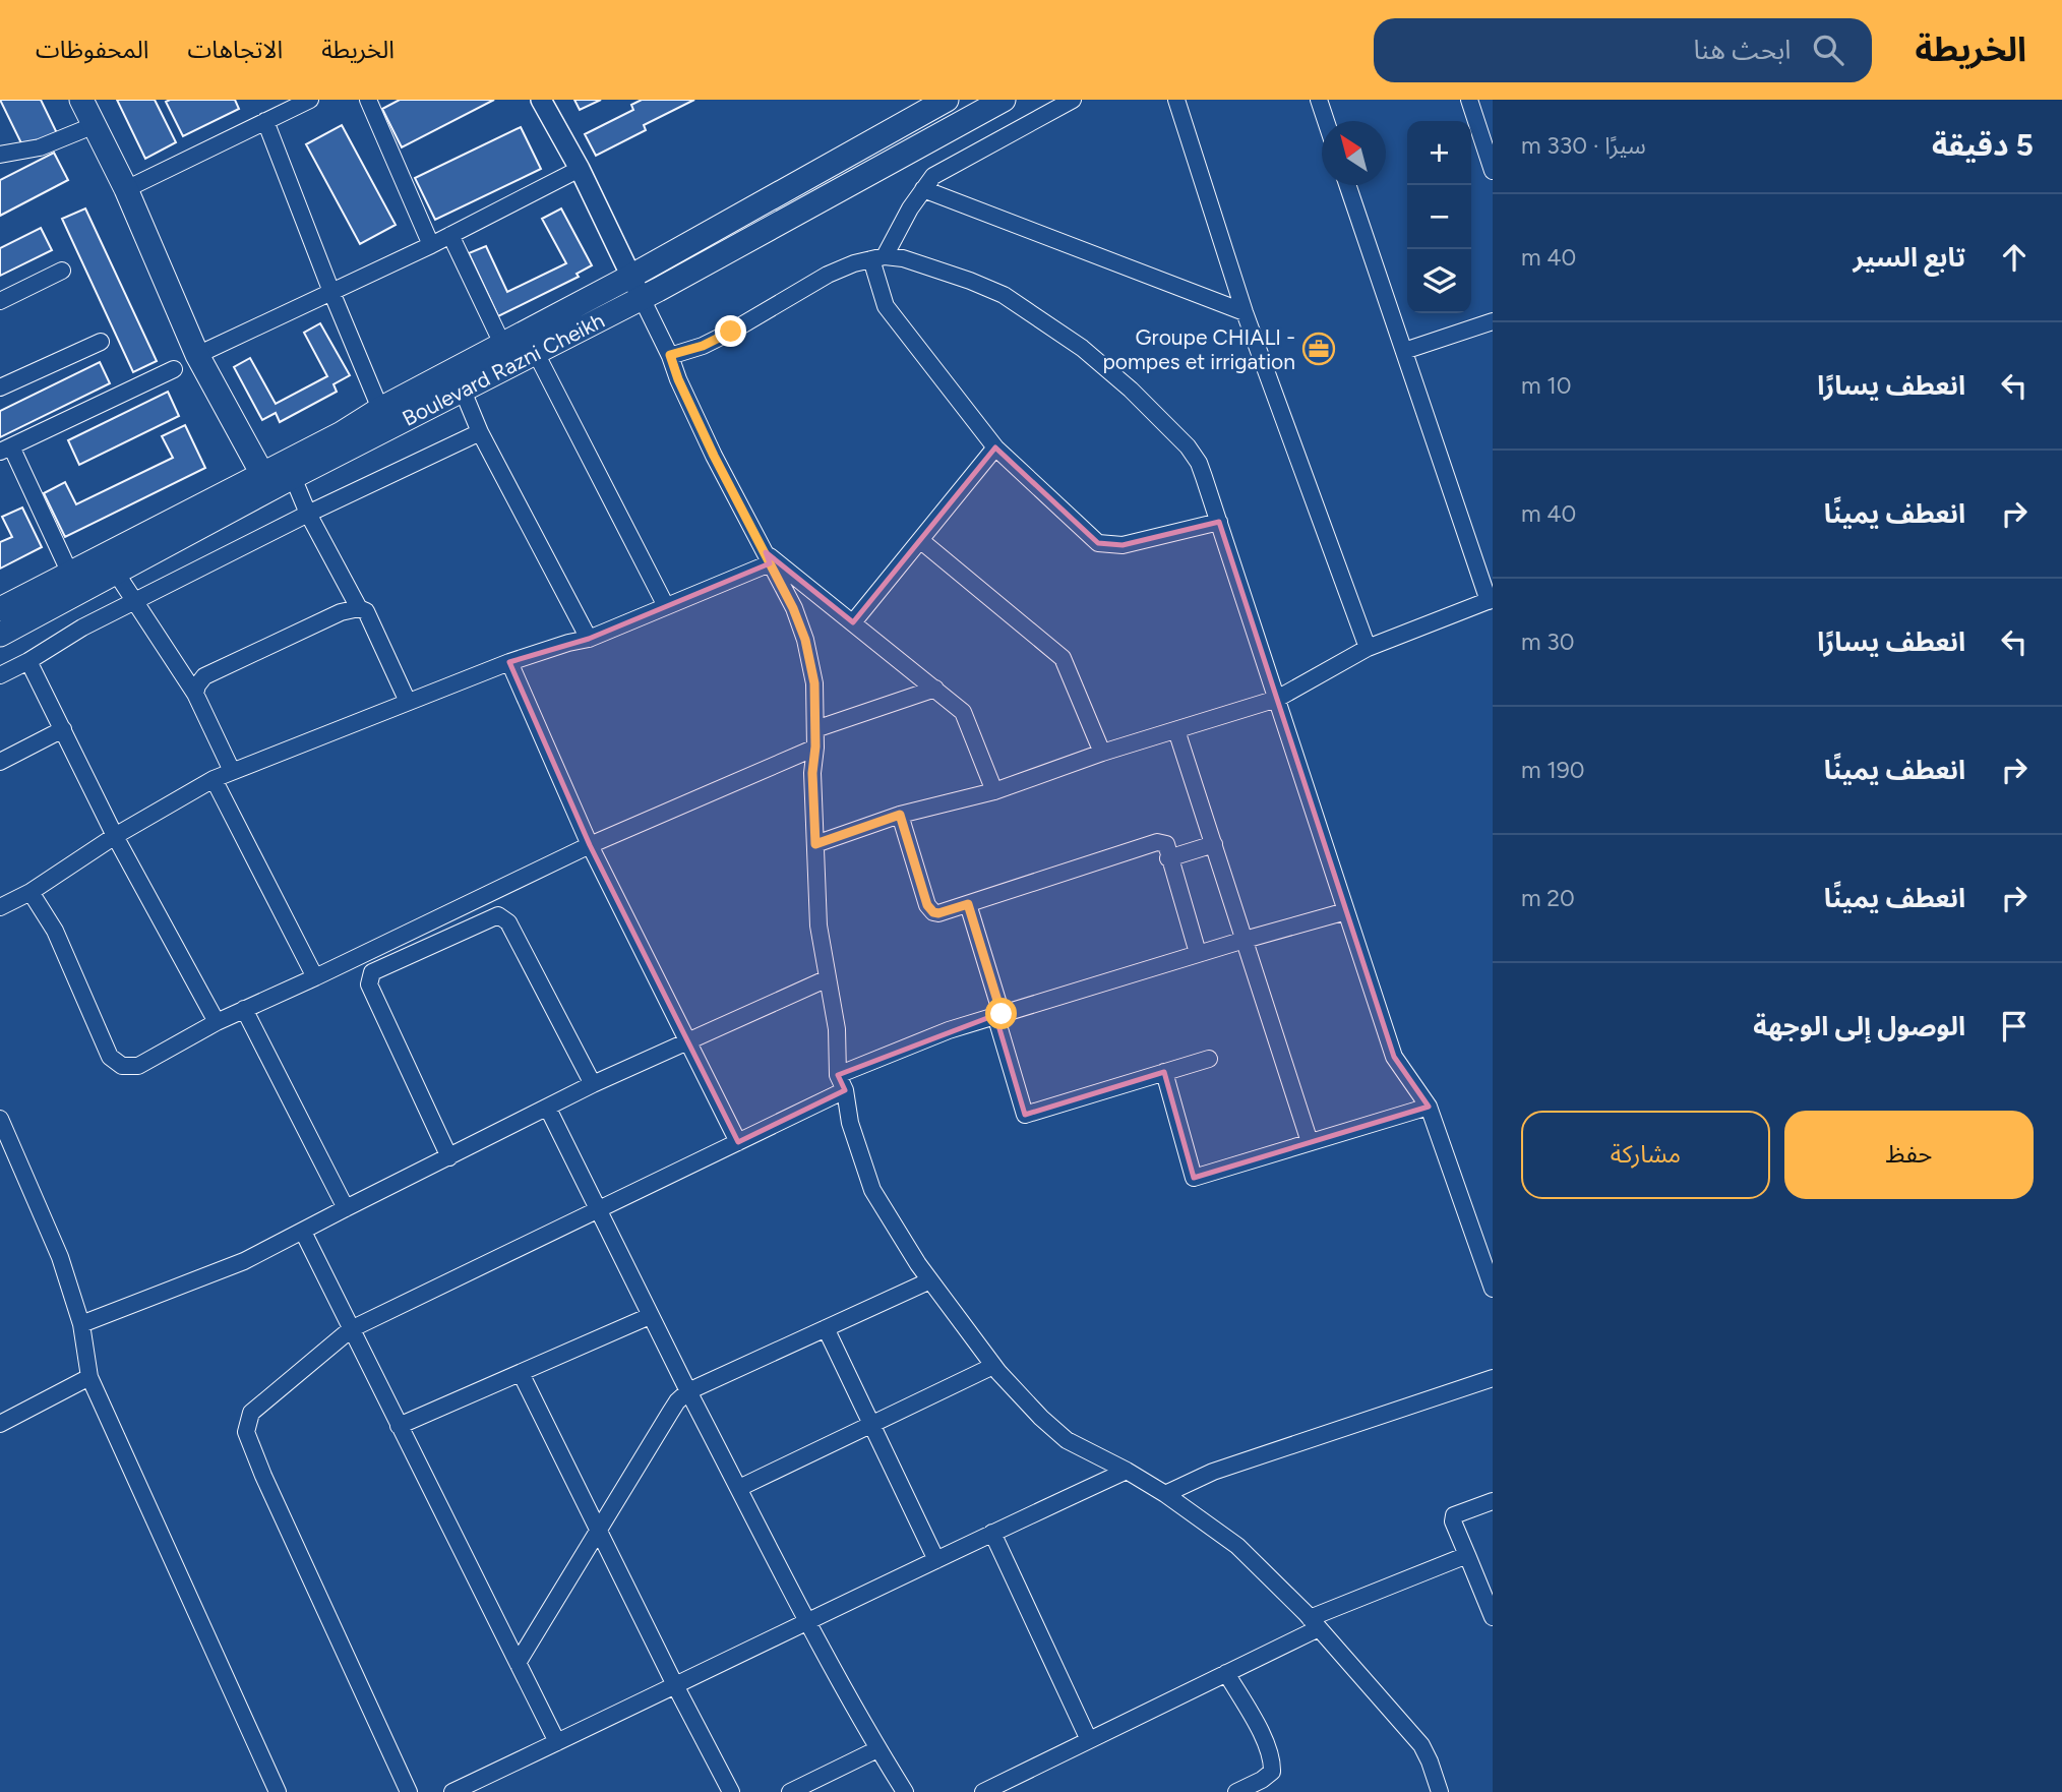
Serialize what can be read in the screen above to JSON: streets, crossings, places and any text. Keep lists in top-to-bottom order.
{
  "streets": {
    "main road": ["Boulevard Razni Cheikh"]
  },
  "places": {
    "office": ["Groupe CHIALI - pompes et irrigation"]
  },
  "north": "top left",
  "page": {
    "header": "الخريطة",
    "search": "ابحث هنا",
    "nav": ["الخريطة", "الاتجاهات", "المحفوظات"],
    "heading": ["5 دقيقة", "سيرًا · 330 m"],
    "map_buttons": ["+", "−"],
    "list": [
      ["تابع السير", "40 m"],
      ["انعطف يسارًا", "10 m"],
      ["انعطف يمينًا", "40 m"],
      ["انعطف يسارًا", "30 m"],
      ["انعطف يمينًا", "190 m"],
      ["انعطف يمينًا", "20 m"],
      "الوصول إلى الوجهة"
    ],
    "buttons": ["حفظ", "مشاركة"]
  }
}
